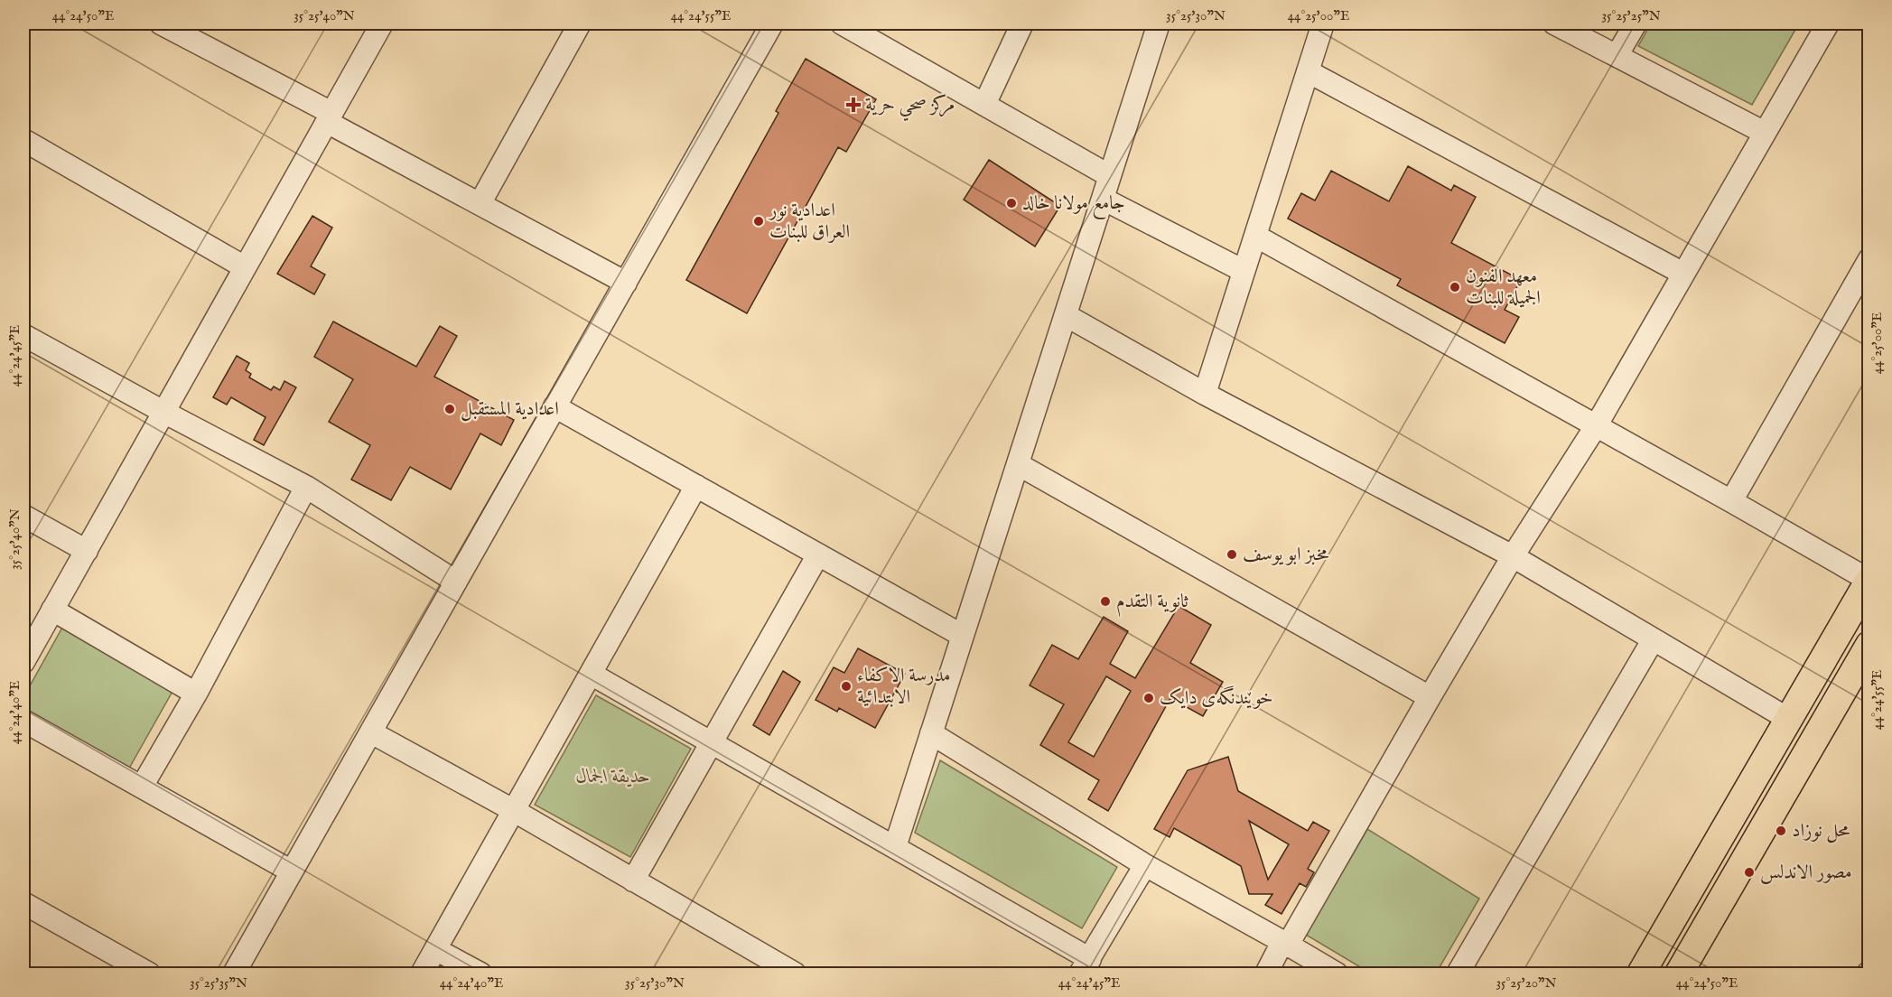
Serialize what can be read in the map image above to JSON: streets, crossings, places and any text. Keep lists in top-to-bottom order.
{
  "parks": ["حديقة الجمال"],
  "places": {
    "health": ["مركز صحي حرية"],
    "other": [
      "جامع مولانا خالد",
      "اعدادية نور العراق للبنات",
      "معهد الفنون الجميلة للبنات",
      "اعدادية المستقبل",
      "مخبز ابو يوسف",
      "ثانوية التقدم",
      "مدرسة الاكفاء الابتدائية",
      "خوێندنگەی دایک",
      "محل نوزاد",
      "مصور الاندلس"
    ]
  },
  "coordinates": [
    "44°24'50\"E",
    "35°25'40\"N",
    "44°24'55\"E",
    "35°25'30\"N",
    "44°25'00\"E",
    "35°25'25\"N",
    "44°24'45\"E",
    "44°24'40\"E",
    "35°25'35\"N",
    "35°25'20\"N"
  ]
}
